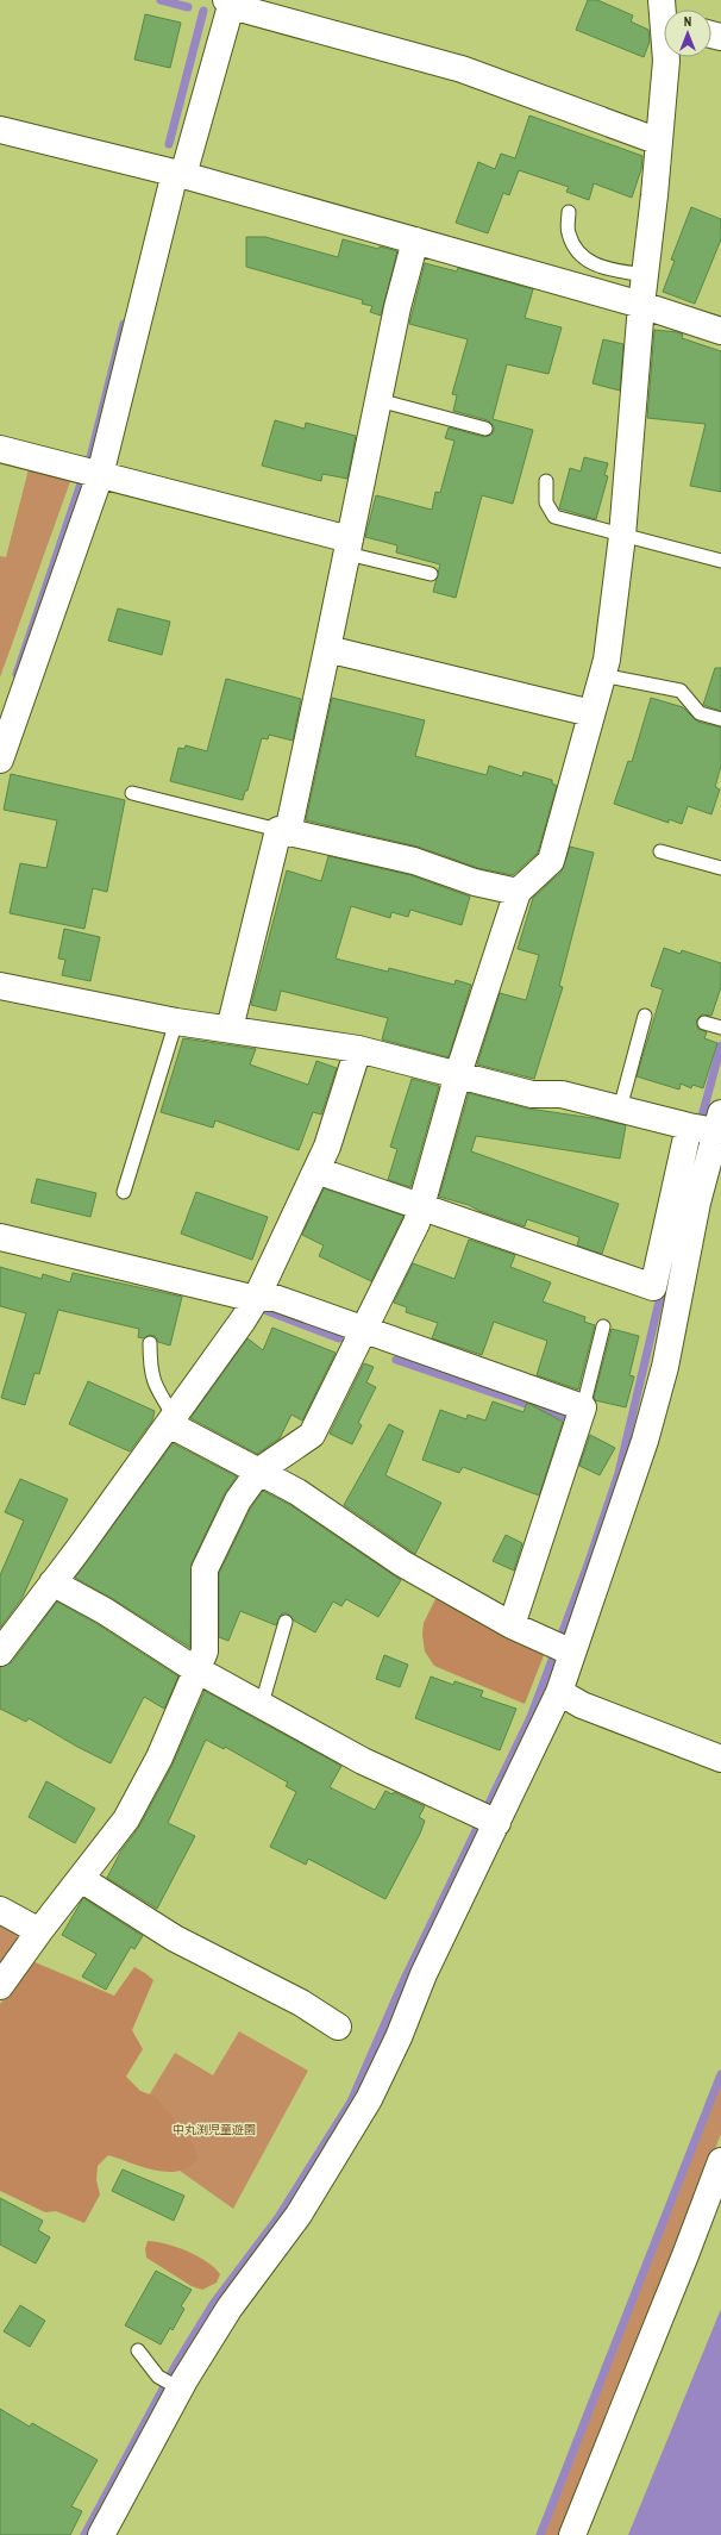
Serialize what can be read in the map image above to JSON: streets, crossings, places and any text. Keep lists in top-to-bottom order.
{
  "parks": ["中丸渕児童遊園"],
  "north": "top"
}
